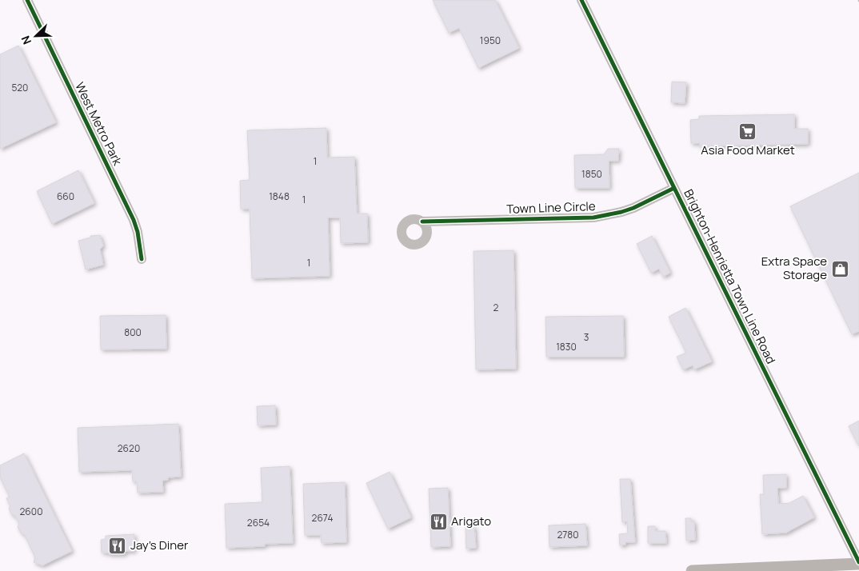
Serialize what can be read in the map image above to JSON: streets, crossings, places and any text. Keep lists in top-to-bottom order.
{
  "streets": {
    "street": ["West Metro Park", "Town Line Circle", "Brighton-Henrietta Town Line Road"]
  },
  "crossings": [
    ["Town Line Circle", "Brighton-Henrietta Town Line Road"]
  ],
  "places": {
    "supermarket": ["Asia Food Market"],
    "shop": ["Extra Space Storage"],
    "restaurant": ["Arigato", "Jay's Diner"]
  },
  "house_numbers": [
    "1950",
    "520",
    "1",
    "1850",
    "660",
    "1848",
    "1",
    "1",
    "2",
    "800",
    "3",
    "1830",
    "2620",
    "2600",
    "2674",
    "2654",
    "2780"
  ],
  "north": "bottom left"
}
